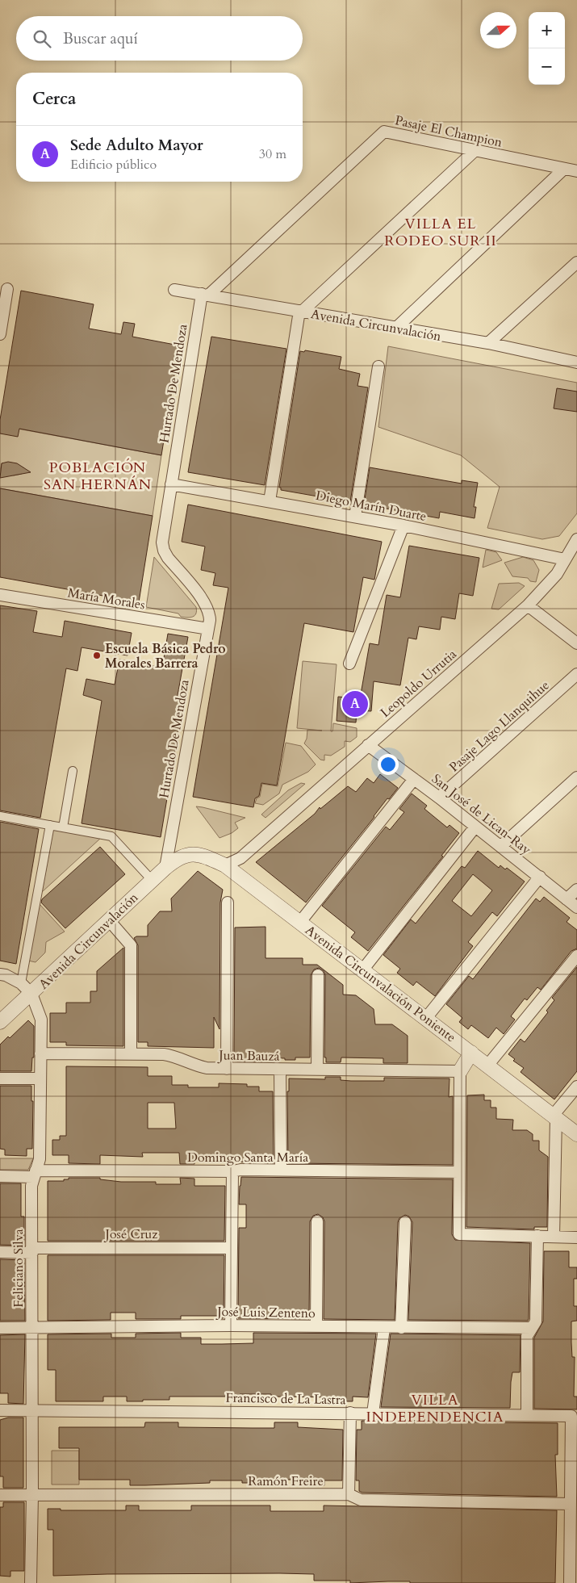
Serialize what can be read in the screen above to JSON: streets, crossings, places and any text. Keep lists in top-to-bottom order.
{
  "streets": {
    "street": [
      "Pasaje El Champion",
      "Avenida Circunvalación",
      "Hurtado De Mendoza",
      "Diego Marín Duarte",
      "María Morales",
      "Leopoldo Urrutia",
      "Pasaje Lago Llanquihue",
      "San José de Lican-Ray",
      "Avenida Circunvalación Poniente",
      "Juan Bauzá",
      "Domingo Santa María",
      "José Cruz",
      "Feliciano Silva",
      "José Luis Zenteno",
      "Francisco de La Lastra",
      "Ramón Freire"
    ]
  },
  "crossings": [
    ["Pasaje El Champion", "Avenida Circunvalación"],
    ["Pasaje El Champion", "Hurtado De Mendoza"],
    ["Avenida Circunvalación", "Hurtado De Mendoza"],
    ["Avenida Circunvalación", "Avenida Circunvalación Poniente"],
    ["Avenida Circunvalación", "Feliciano Silva"],
    ["Hurtado De Mendoza", "Diego Marín Duarte"],
    ["Hurtado De Mendoza", "María Morales"],
    ["Diego Marín Duarte", "Leopoldo Urrutia"],
    ["Leopoldo Urrutia", "San José de Lican-Ray"],
    ["Leopoldo Urrutia", "Avenida Circunvalación Poniente"],
    ["Pasaje Lago Llanquihue", "San José de Lican-Ray"],
    ["Juan Bauzá", "Feliciano Silva"],
    ["Domingo Santa María", "Feliciano Silva"],
    ["José Cruz", "Feliciano Silva"],
    ["Feliciano Silva", "José Luis Zenteno"],
    ["Feliciano Silva", "Francisco de La Lastra"],
    ["Feliciano Silva", "Ramón Freire"],
    ["Francisco de La Lastra", "Ramón Freire"]
  ],
  "districts": ["VILLA EL RODEO SUR II", "POBLACIÓN SAN HERNÁN", "VILLA INDEPENDENCIA"],
  "places": ["Escuela Básica Pedro Morales Barrera"],
  "north": "right",
  "page": {
    "map_buttons": ["+", "−"],
    "search": "Buscar aquí",
    "heading": "Cerca",
    "list": [
      {
        "mark": "A",
        "name": "Sede Adulto Mayor",
        "note": "Edificio público",
        "value": "30 m"
      }
    ],
    "pins": "A"
  }
}
